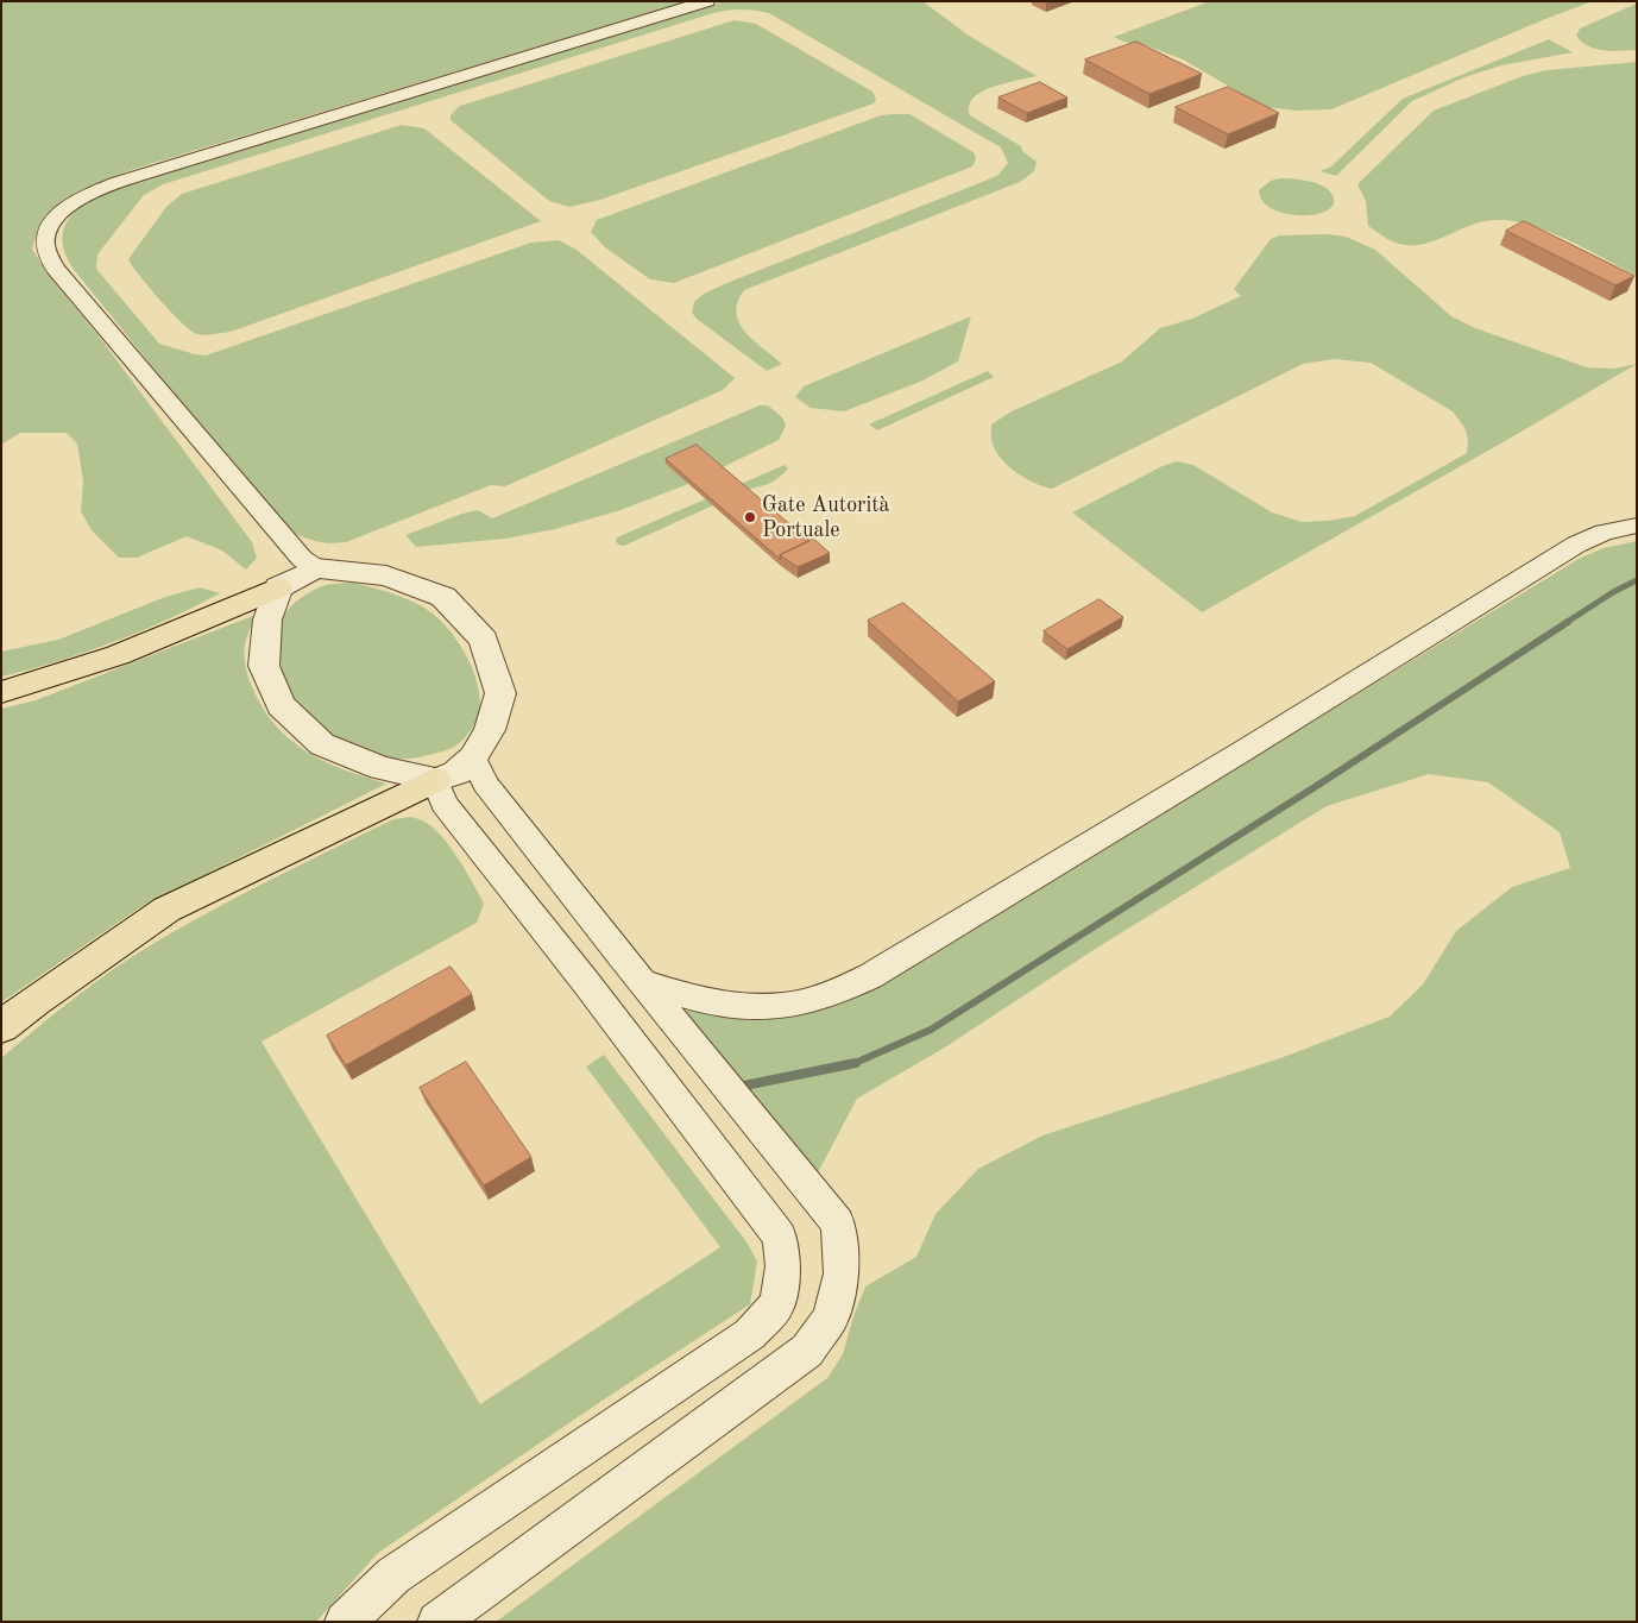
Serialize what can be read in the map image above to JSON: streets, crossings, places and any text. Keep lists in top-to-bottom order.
{
  "places": ["Gate Autorità Portuale"]
}
